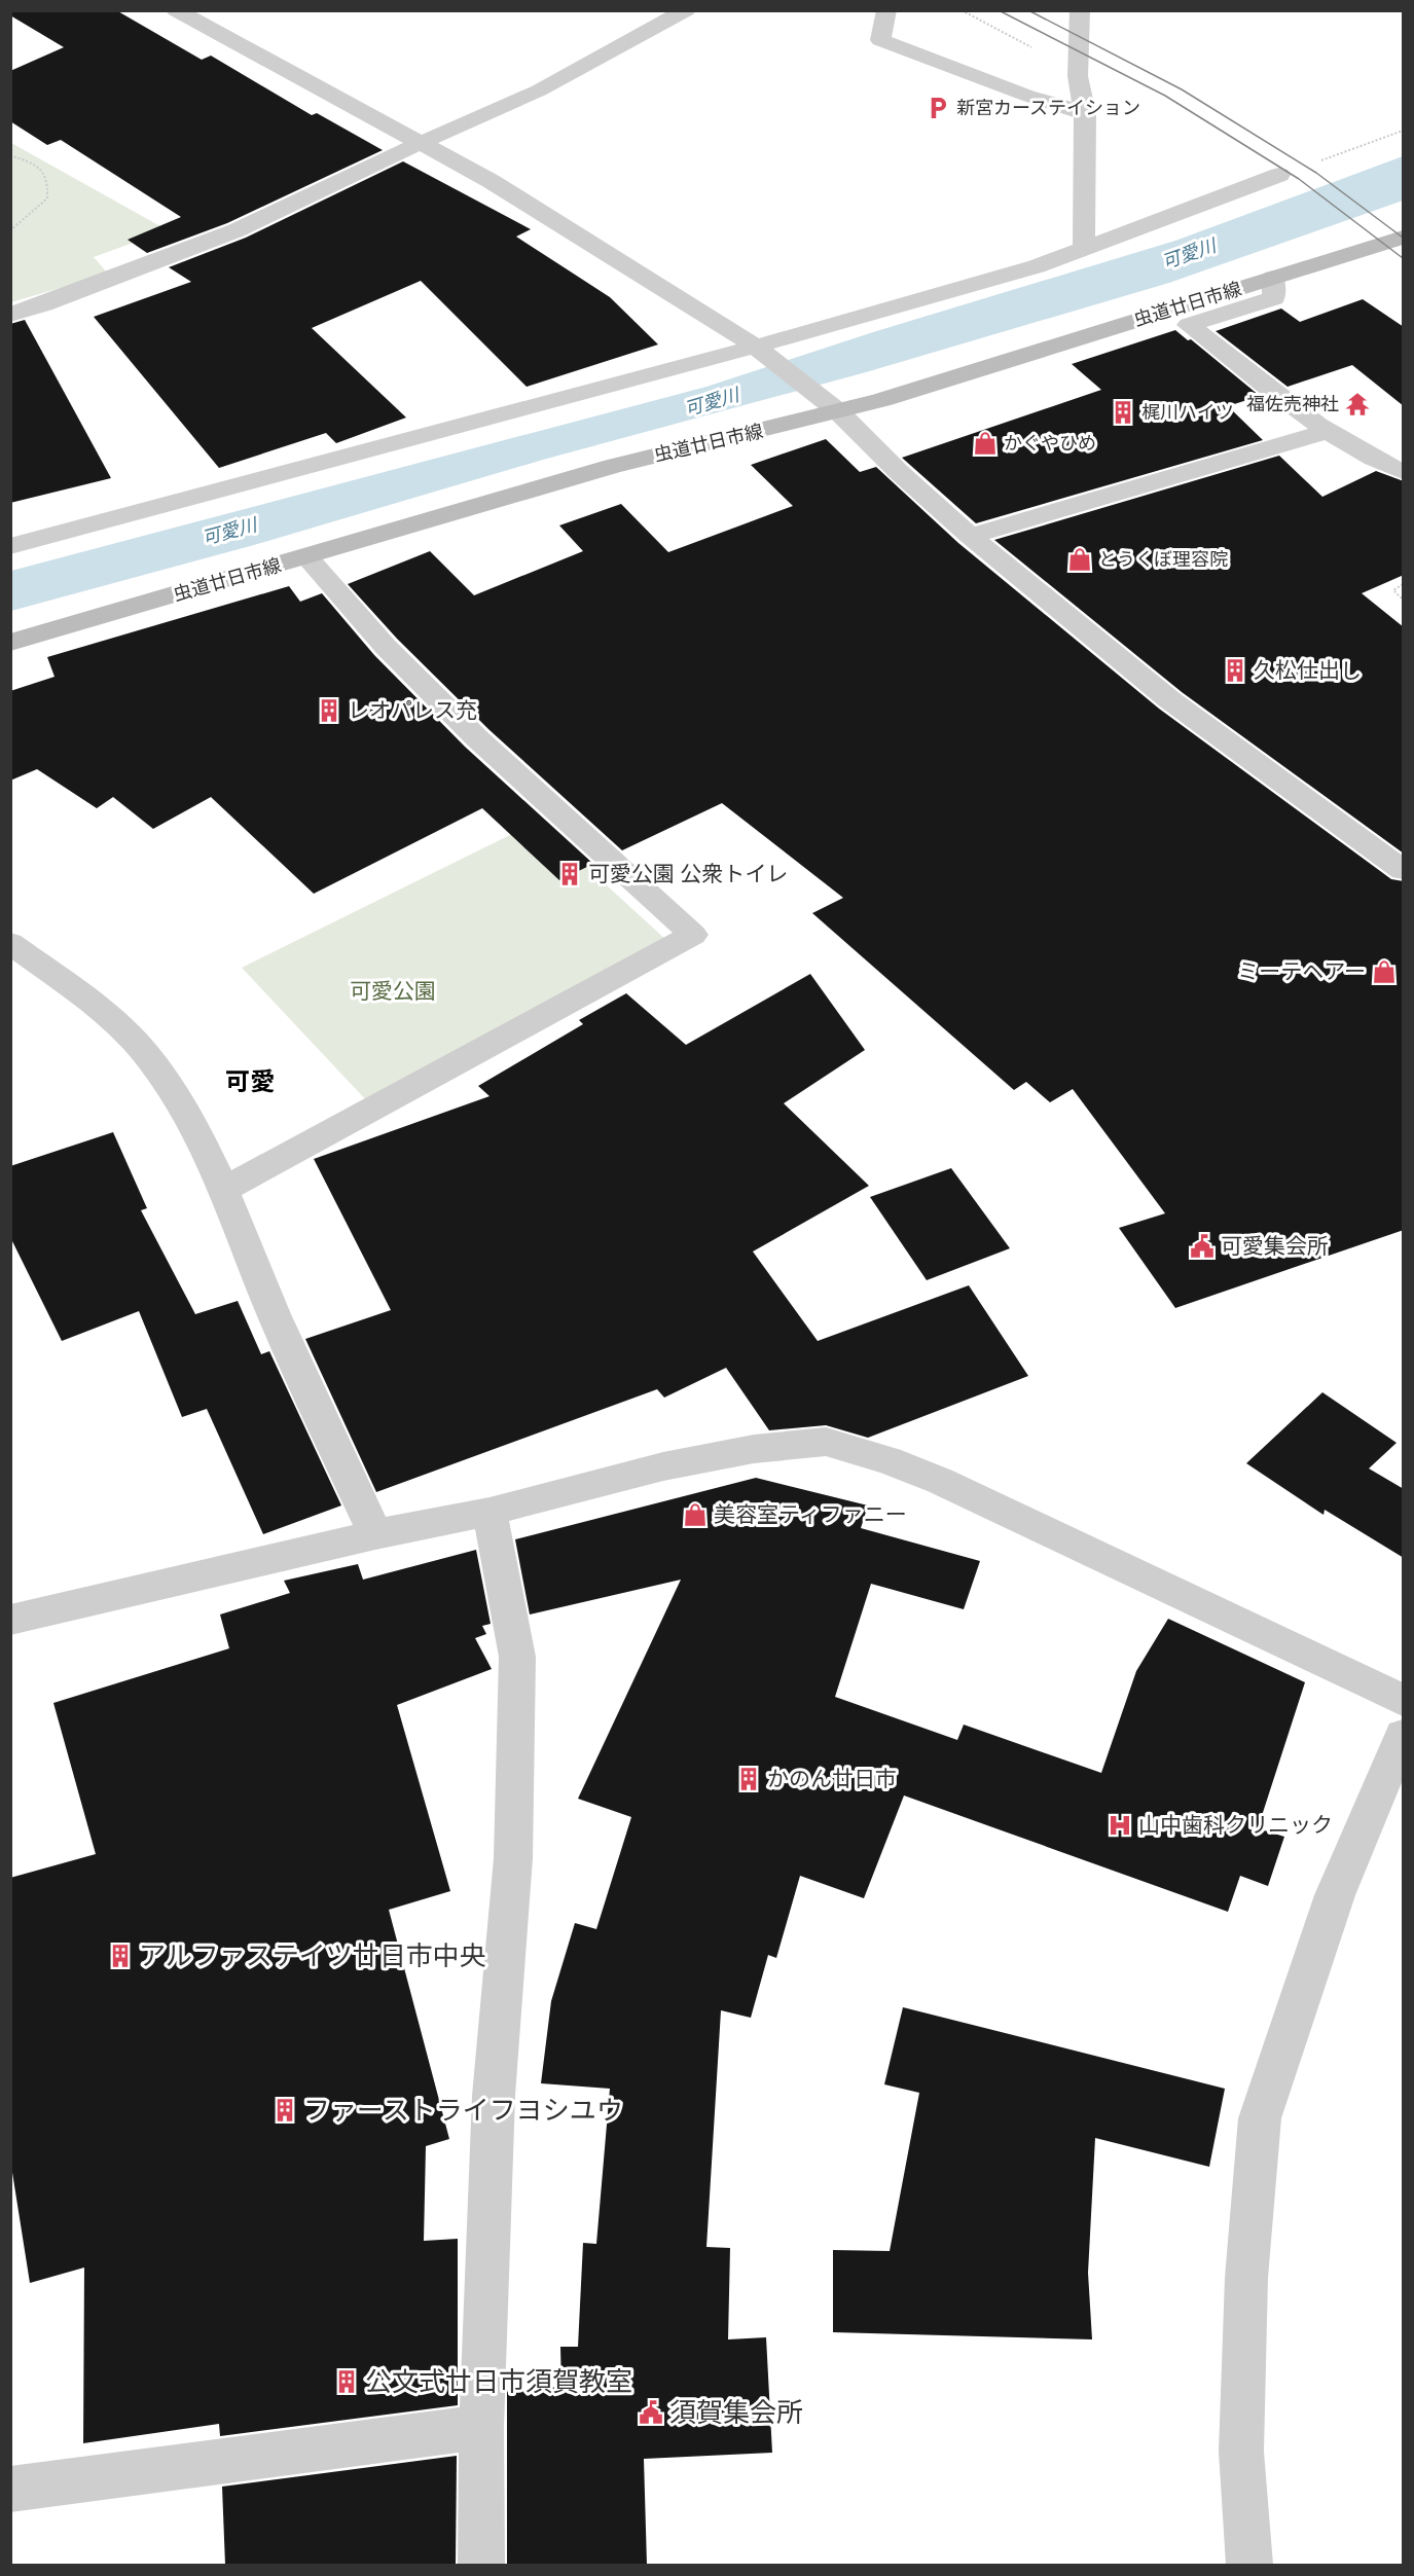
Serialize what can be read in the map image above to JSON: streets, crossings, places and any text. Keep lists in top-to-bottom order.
{
  "streets": {
    "main road": ["虫道廿日市線"]
  },
  "districts": ["可愛"],
  "water": ["可愛川"],
  "parks": ["可愛公園"],
  "places": {
    "parking": ["新宮カーステイション"],
    "temple": ["福佐売神社"],
    "building": [
      "梶川ハイツ",
      "久松仕出し",
      "レオパレス充",
      "可愛公園 公衆トイレ",
      "かのん廿日市",
      "アルファステイツ廿日市中央",
      "ファーストライフヨシユウ",
      "公文式廿日市須賀教室"
    ],
    "shop": [
      "かぐやひめ",
      "とうくぼ理容院",
      "ミーテヘアー",
      "美容室ティファニー"
    ],
    "public building": ["可愛集会所", "須賀集会所"],
    "hospital": ["山中歯科クリニック"]
  }
}
